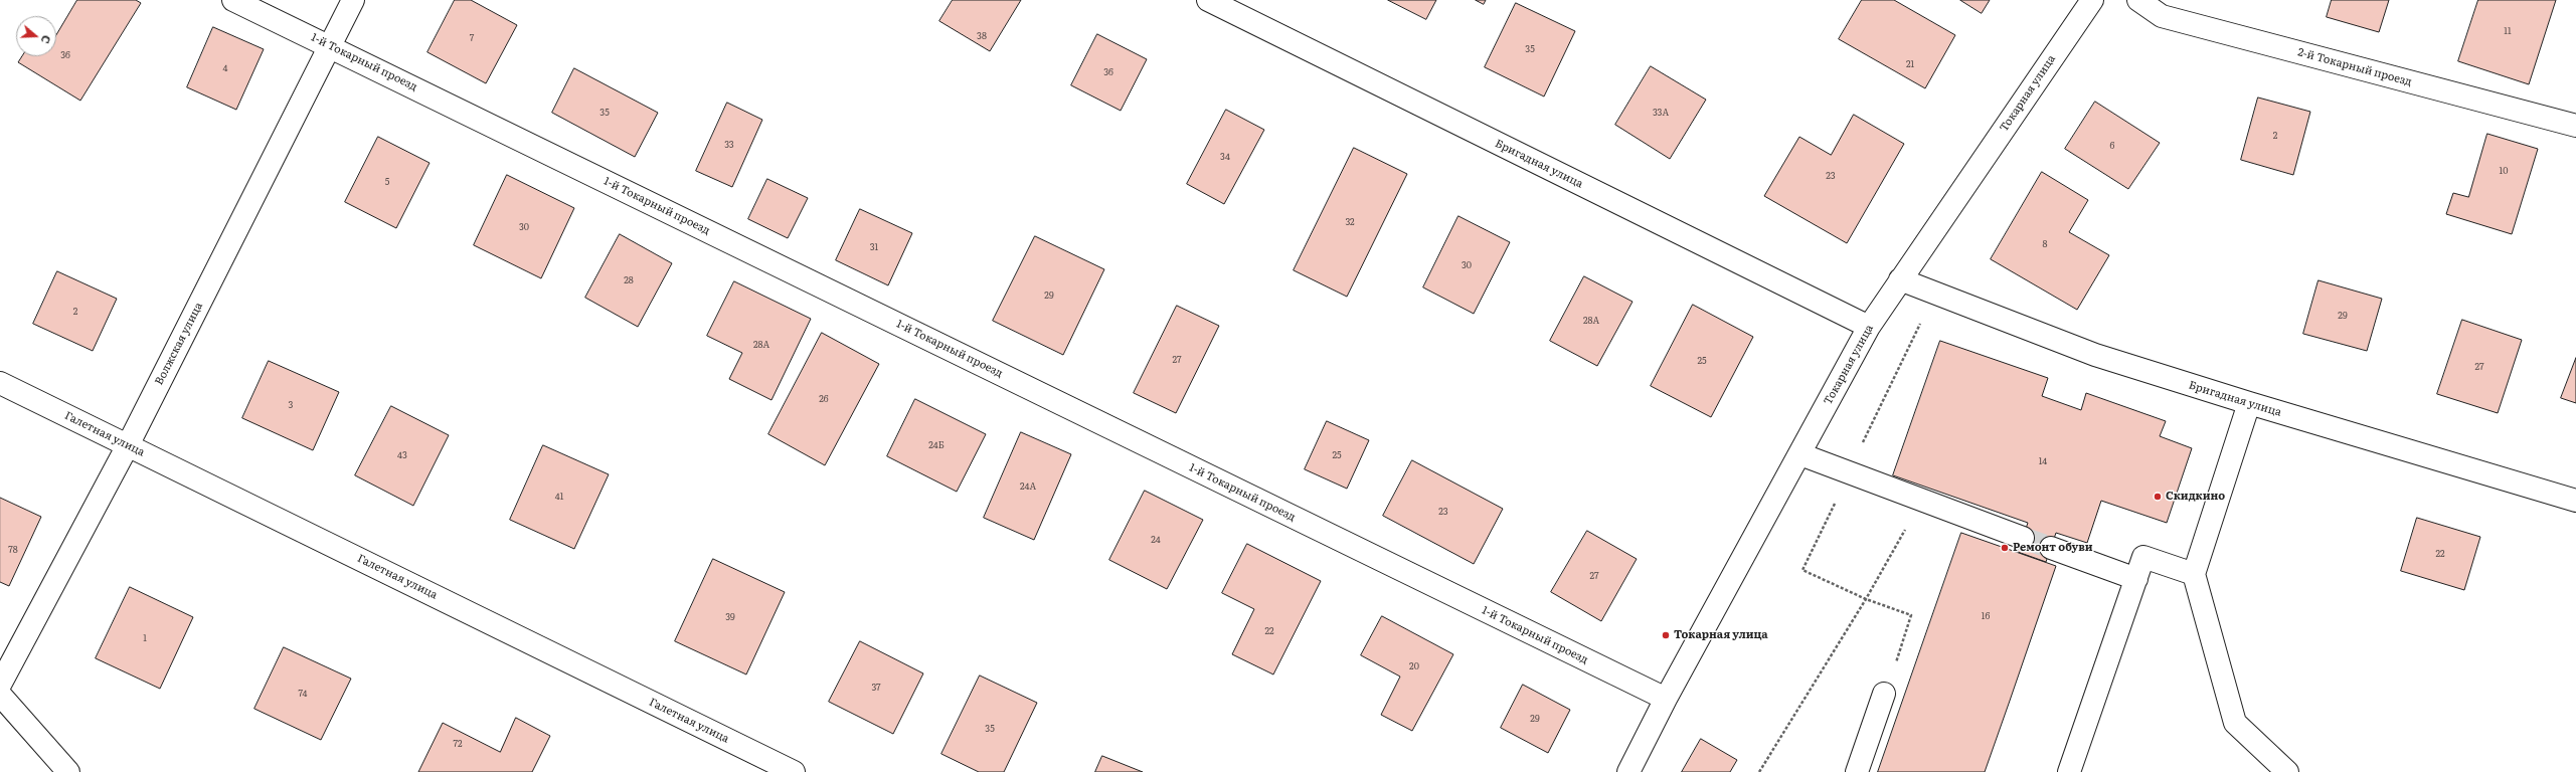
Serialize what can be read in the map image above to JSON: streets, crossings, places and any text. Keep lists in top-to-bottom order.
{
  "streets": {
    "street": [
      "1-й Токарный проезд",
      "2-й Токарный проезд",
      "Токарная улица",
      "Бригадная улица",
      "Волжская улица",
      "Галетная улица"
    ]
  },
  "crossings": [
    ["1-й Токарный проезд", "Токарная улица"],
    ["1-й Токарный проезд", "Волжская улица"],
    ["Токарная улица", "Бригадная улица"],
    ["Волжская улица", "Галетная улица"]
  ],
  "places": ["Скидкино", "Ремонт обуви", "Токарная улица"],
  "house_numbers": [
    "11",
    "38",
    "7",
    "35",
    "36",
    "21",
    "4",
    "36",
    "35",
    "33А",
    "2",
    "33",
    "6",
    "34",
    "10",
    "23",
    "5",
    "32",
    "30",
    "8",
    "31",
    "30",
    "28",
    "29",
    "2",
    "29",
    "28А",
    "28А",
    "27",
    "25",
    "27",
    "26",
    "3",
    "24Б",
    "43",
    "25",
    "14",
    "24А",
    "41",
    "23",
    "24",
    "78",
    "22",
    "27",
    "16",
    "39",
    "22",
    "1",
    "20",
    "37",
    "74",
    "29",
    "35",
    "72"
  ],
  "north": "right"
}
